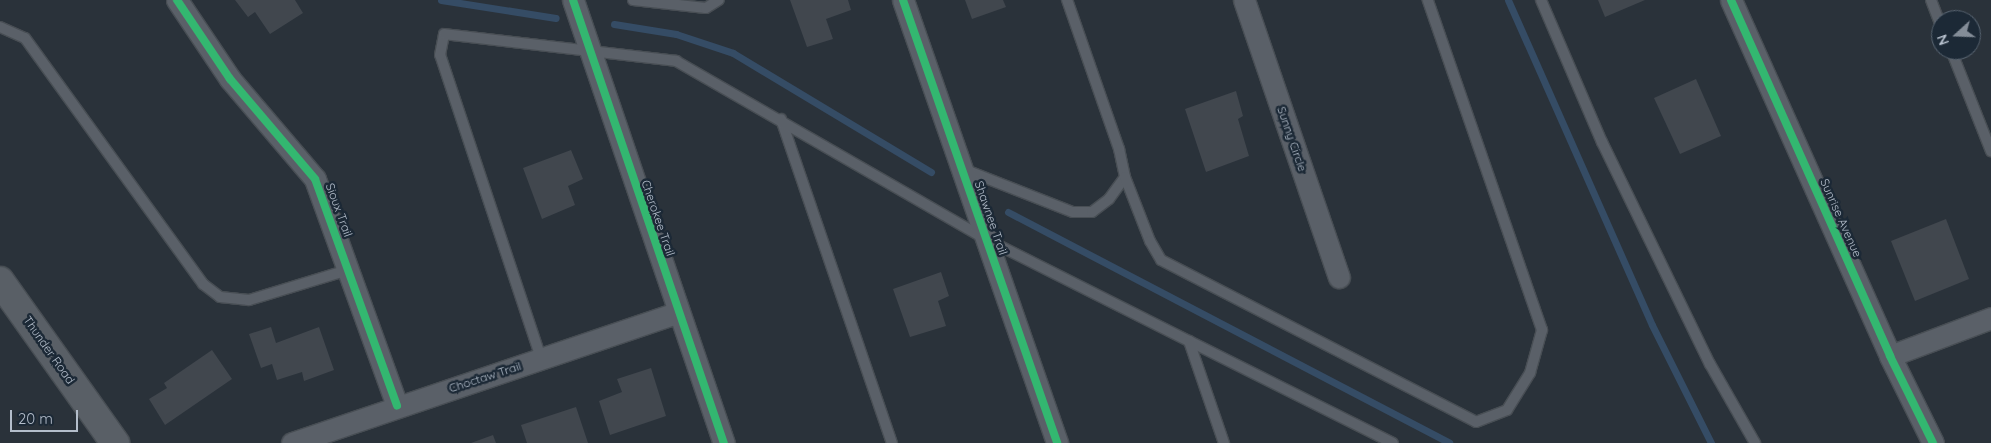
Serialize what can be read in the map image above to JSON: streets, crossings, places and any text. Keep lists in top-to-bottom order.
{
  "streets": {
    "street": [
      "Sunny Circle",
      "Sioux Trail",
      "Cherokee Trail",
      "Shawnee Trail",
      "Sunrise Avenue",
      "Thunder Road",
      "Choctaw Trail"
    ]
  },
  "crossings": [
    ["Sioux Trail", "Choctaw Trail"],
    ["Cherokee Trail", "Choctaw Trail"]
  ],
  "scale_bar": "20 m",
  "north": "left"
}
